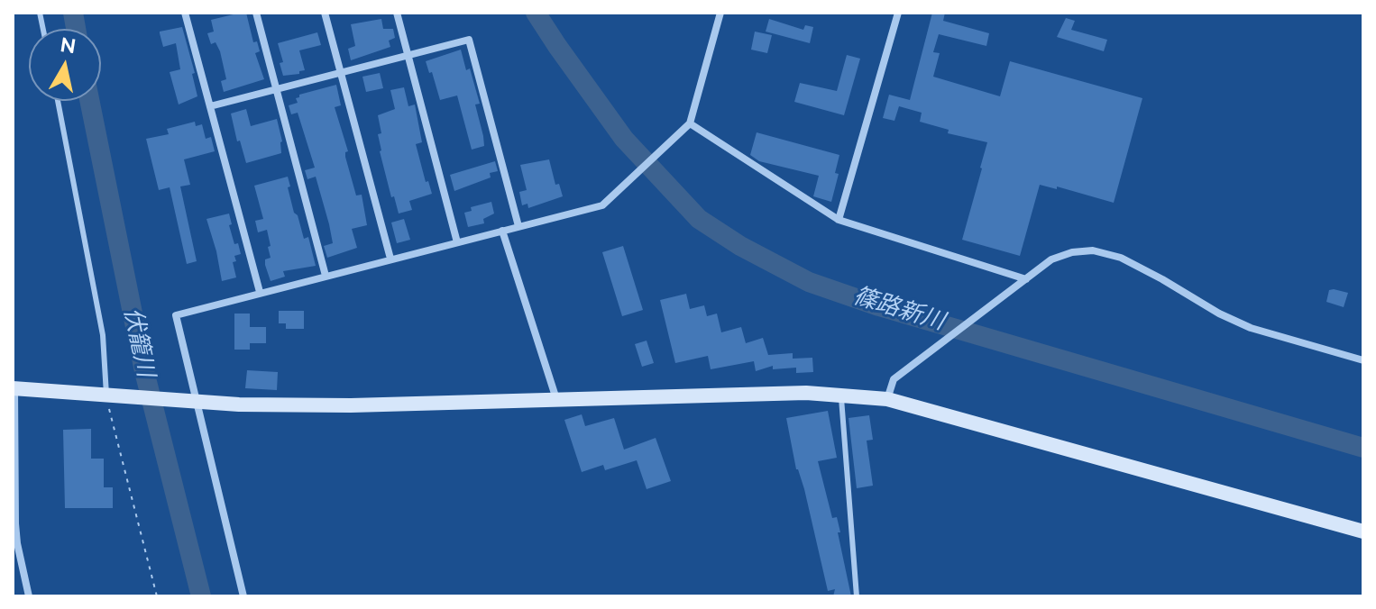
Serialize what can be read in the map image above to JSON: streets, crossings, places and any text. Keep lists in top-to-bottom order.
{
  "water": ["篠路新川", "伏籠川"],
  "north": "top"
}
